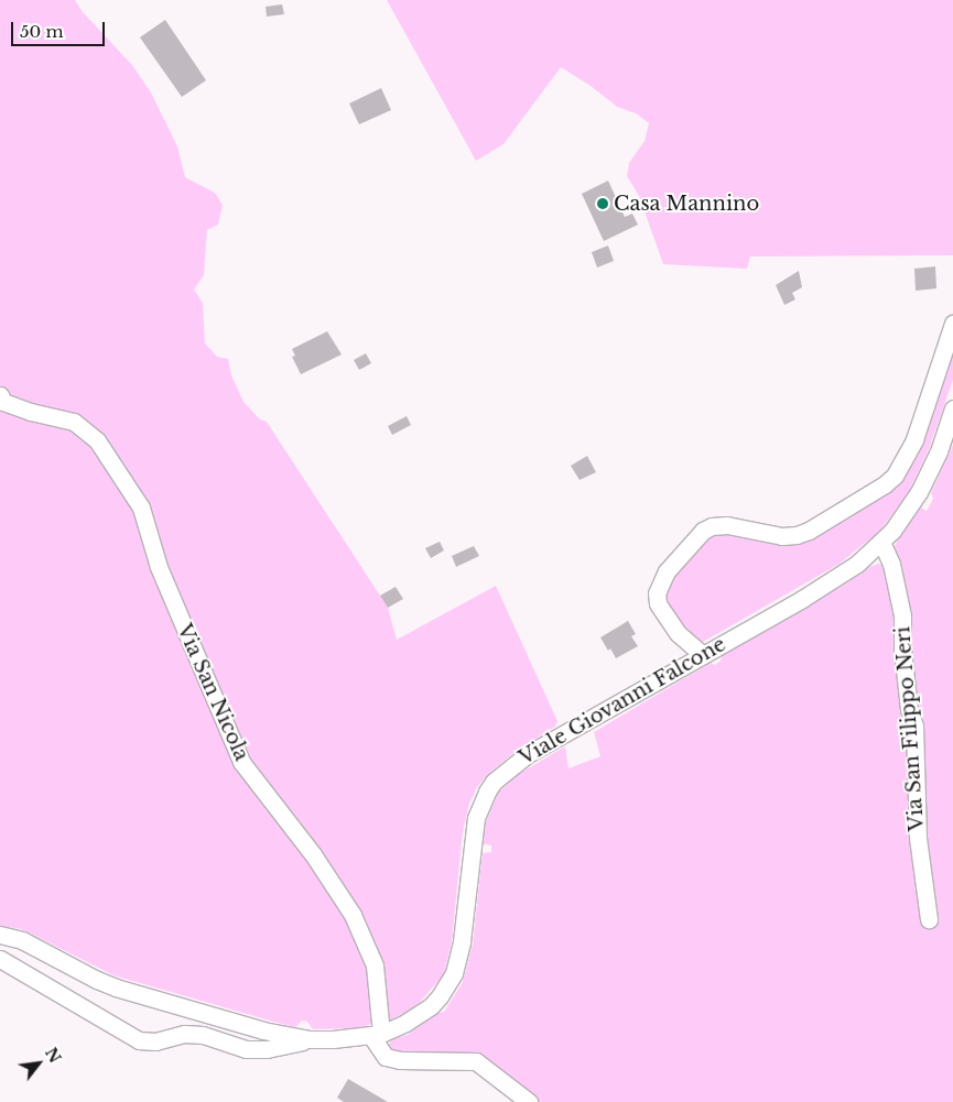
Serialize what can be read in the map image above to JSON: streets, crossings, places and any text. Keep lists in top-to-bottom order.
{
  "streets": {
    "street": ["Via San Nicola", "Viale Giovanni Falcone", "Via San Filippo Neri"]
  },
  "crossings": [
    ["Via San Nicola", "Viale Giovanni Falcone"],
    ["Viale Giovanni Falcone", "Via San Filippo Neri"]
  ],
  "places": ["Casa Mannino"],
  "scale_bar": "50 m",
  "north": "top right"
}
